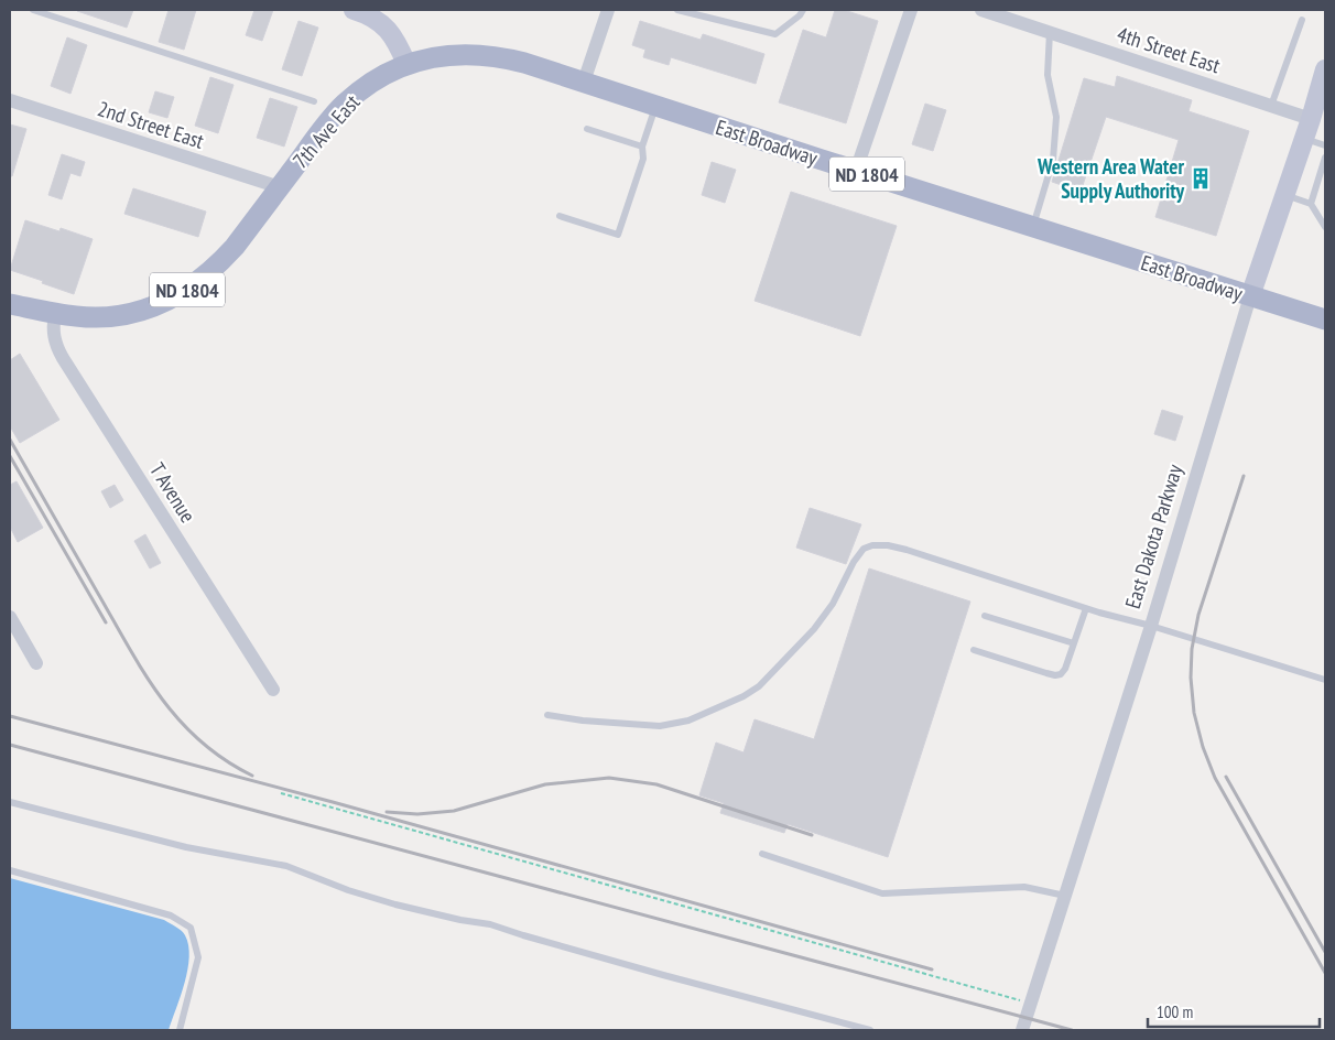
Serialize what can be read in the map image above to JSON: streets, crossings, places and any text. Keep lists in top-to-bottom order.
{
  "streets": {
    "main road": [
      "7th Ave East",
      "East Broadway",
      "ND 1804",
      "East Dakota Parkway"
    ],
    "street": ["4th Street East", "2nd Street East", "T Avenue"]
  },
  "crossings": [
    ["4th Street East", "East Dakota Parkway"],
    ["2nd Street East", "7th Ave East"],
    ["2nd Street East", "ND 1804"],
    ["7th Ave East", "East Broadway"],
    ["7th Ave East", "ND 1804"],
    ["East Broadway", "East Dakota Parkway"],
    ["ND 1804", "T Avenue"]
  ],
  "places": {
    "building": ["Western Area Water Supply Authority"]
  },
  "scale_bar": "100 m"
}
